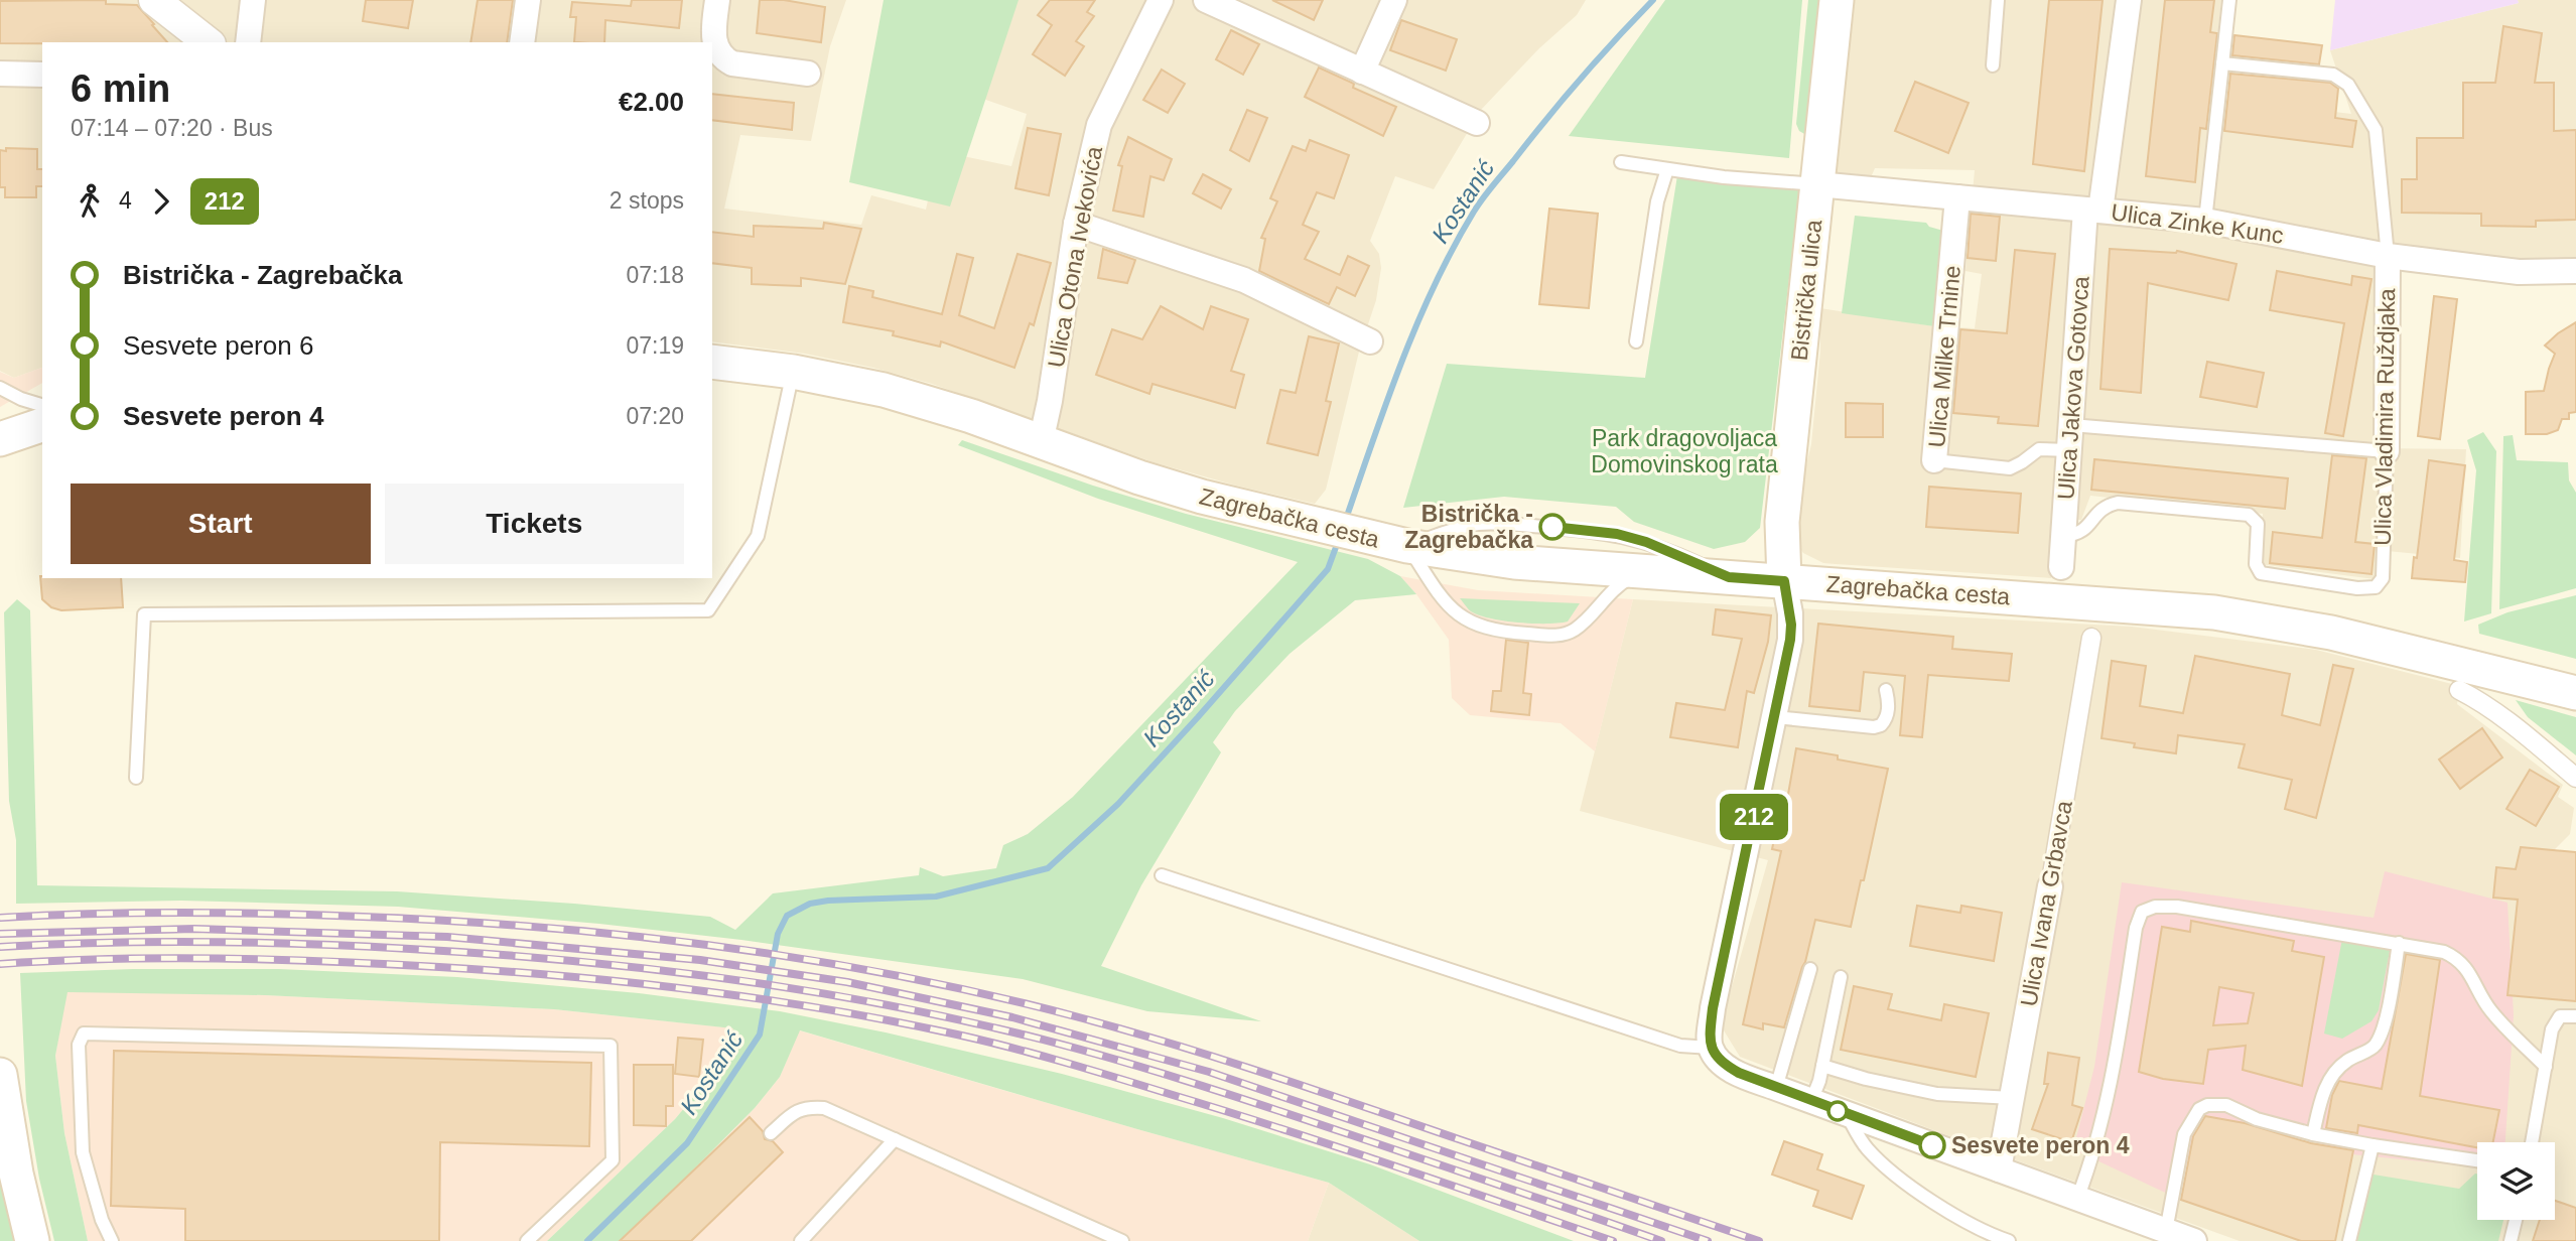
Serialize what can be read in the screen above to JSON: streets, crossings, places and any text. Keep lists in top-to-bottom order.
{
  "streets": {
    "main road": ["Bistrička ulica", "Zagrebačka cesta"],
    "street": [
      "Ulica Zinke Kunc",
      "Ulica Otona Ivekovića",
      "Ulica Milke Trnine",
      "Ulica Jakova Gotovca",
      "Ulica Vladimira Ruždjaka",
      "Ulica Ivana Grbavca"
    ]
  },
  "crossings": [
    ["Ulica Zinke Kunc", "Bistrička ulica"],
    ["Ulica Zinke Kunc", "Ulica Milke Trnine"],
    ["Ulica Zinke Kunc", "Ulica Jakova Gotovca"],
    ["Ulica Zinke Kunc", "Ulica Vladimira Ruždjaka"],
    ["Ulica Otona Ivekovića", "Zagrebačka cesta"],
    ["Bistrička ulica", "Zagrebačka cesta"],
    ["Ulica Milke Trnine", "Ulica Jakova Gotovca"],
    ["Ulica Jakova Gotovca", "Ulica Vladimira Ruždjaka"]
  ],
  "water": ["Kostanić"],
  "parks": ["Park dragovoljaca Domovinskog rata"],
  "places": ["Bistrička - Zagrebačka", "Sesvete peron 4"],
  "lines": ["bus line 212"],
  "page": {
    "on_map": "212",
    "heading": ["6 min", "07:14 – 07:20 · Bus", "€2.00"],
    "legs": ["4", "212", "2 stops"],
    "list": [
      {
        "name": "Bistrička - Zagrebačka",
        "value": "07:18"
      },
      {
        "name": "Sesvete peron 6",
        "value": "07:19"
      },
      {
        "name": "Sesvete peron 4",
        "value": "07:20"
      }
    ],
    "buttons": ["Start", "Tickets"]
  }
}
